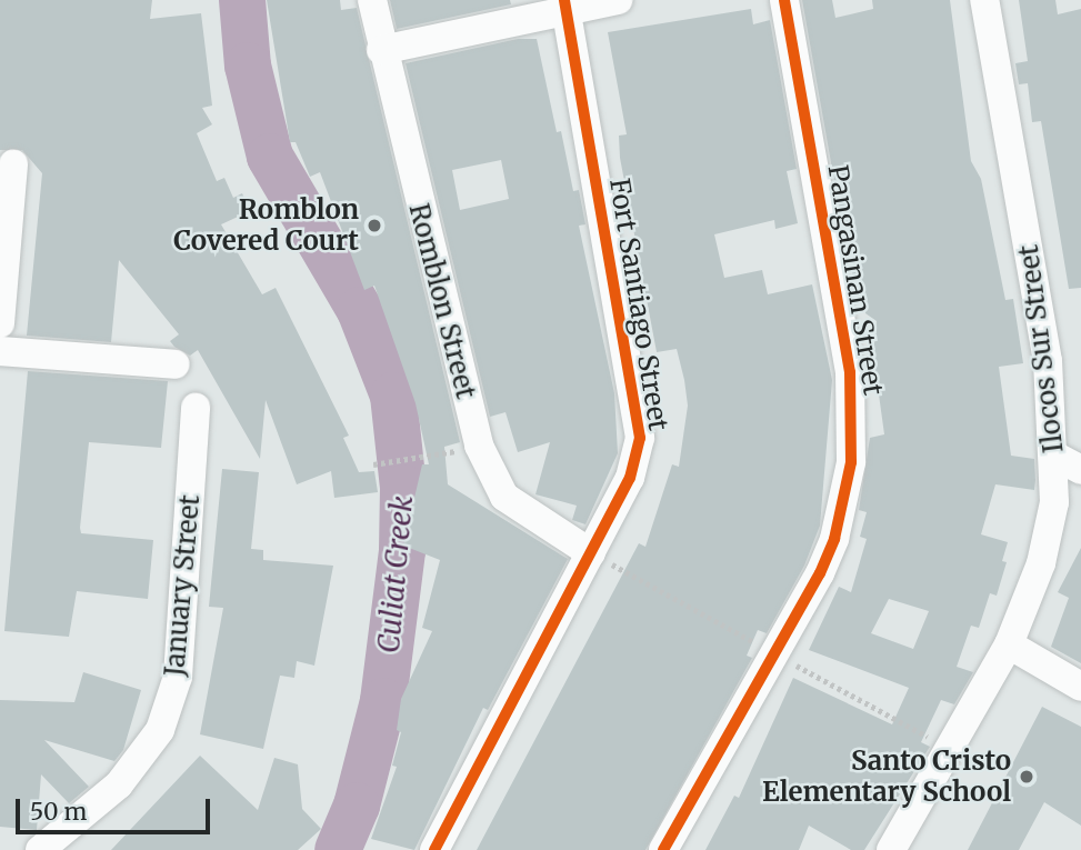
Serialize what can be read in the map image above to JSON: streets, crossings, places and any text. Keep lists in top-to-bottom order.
{
  "streets": {
    "street": [
      "Pangasinan Street",
      "Romblon Street",
      "Fort Santiago Street",
      "Ilocos Sur Street",
      "January Street"
    ]
  },
  "crossings": [
    ["Romblon Street", "Fort Santiago Street"]
  ],
  "water": ["Culiat Creek"],
  "places": ["Romblon Covered Court", "Santo Cristo Elementary School"],
  "scale_bar": "50 m"
}
